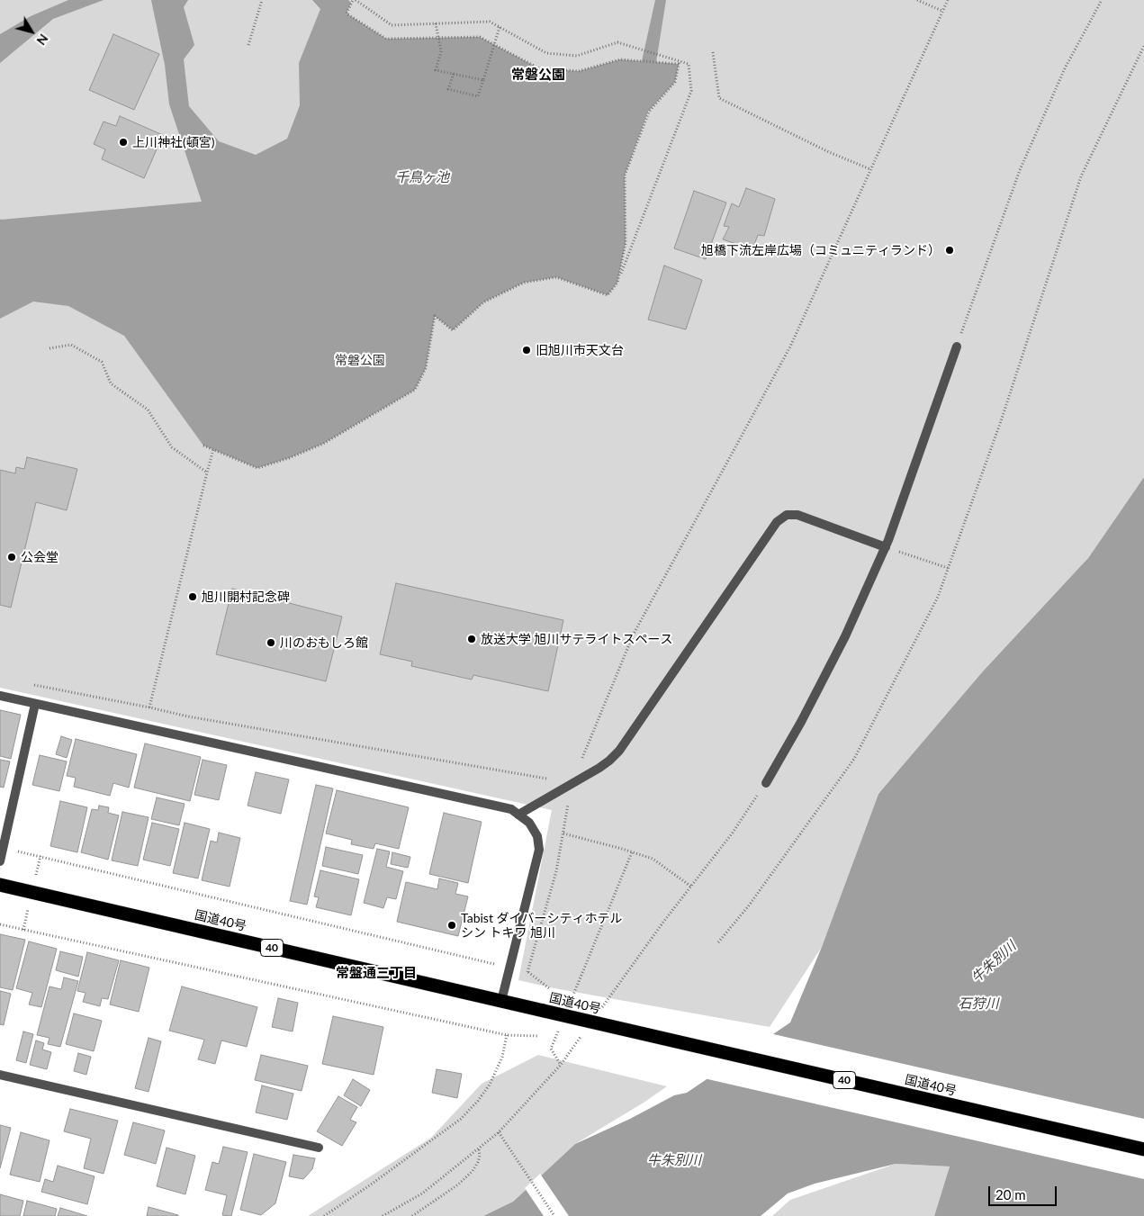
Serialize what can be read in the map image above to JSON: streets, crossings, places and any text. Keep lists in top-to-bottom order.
{
  "streets": {
    "highway": ["国道40号", "40"]
  },
  "districts": ["常磐公園", "常盤通三丁目"],
  "water": ["千鳥ヶ池", "牛朱別川", "石狩川"],
  "parks": ["常磐公園"],
  "places": [
    "上川神社(頓宮)",
    "旭橋下流左岸広場（コミュニティランド）",
    "旧旭川市天文台",
    "公会堂",
    "旭川開村記念碑",
    "放送大学 旭川サテライトスペース",
    "川のおもしろ館",
    "Tabist ダイバーシティホテル シン トキワ 旭川"
  ],
  "scale_bar": "20 m",
  "north": "bottom right"
}
